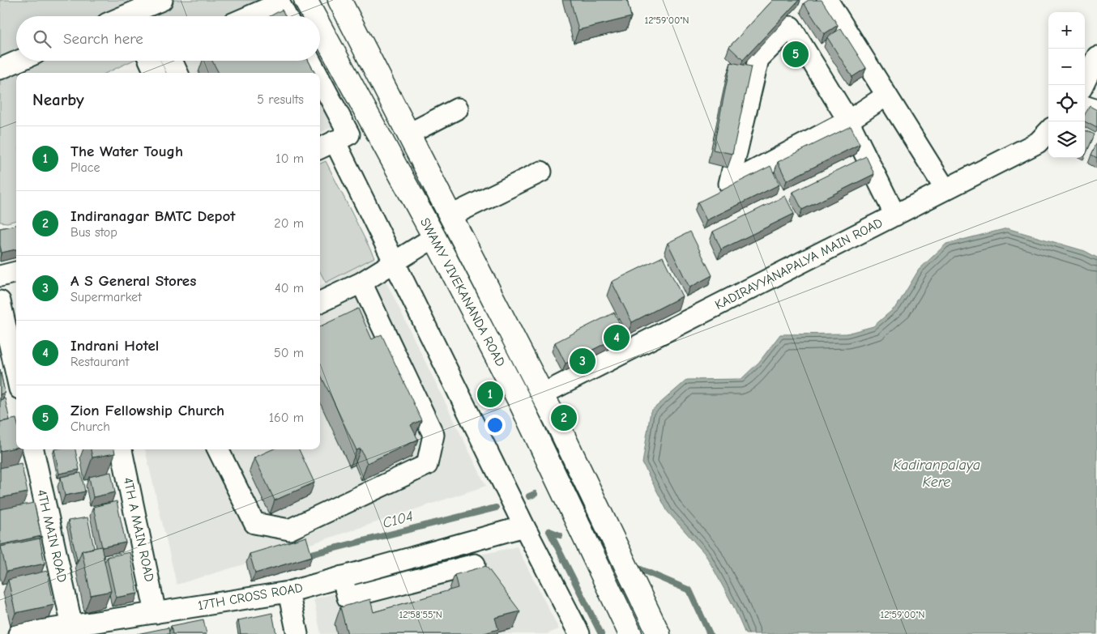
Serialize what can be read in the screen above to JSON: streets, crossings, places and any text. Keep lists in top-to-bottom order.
{
  "streets": {
    "main road": ["SWAMY VIVEKANANDA ROAD"],
    "street": [
      "KADIRAYYANAPALYA MAIN ROAD",
      "4TH A MAIN ROAD",
      "4TH MAIN ROAD",
      "17TH CROSS ROAD"
    ]
  },
  "crossings": [
    ["KADIRAYYANAPALYA MAIN ROAD", "SWAMY VIVEKANANDA ROAD"],
    ["4TH A MAIN ROAD", "17TH CROSS ROAD"],
    ["4TH MAIN ROAD", "17TH CROSS ROAD"]
  ],
  "water": ["Kadiranpalaya Kere", "C104"],
  "page": {
    "map_buttons": ["+", "−"],
    "search": "Search here",
    "pins": [
      "5",
      "4",
      "3",
      "1",
      "2"
    ],
    "heading": ["Nearby", "5 results"],
    "list": [
      {
        "mark": "1",
        "name": "The Water Tough",
        "note": "Place",
        "value": "10 m"
      },
      {
        "mark": "2",
        "name": "Indiranagar BMTC Depot",
        "note": "Bus stop",
        "value": "20 m"
      },
      {
        "mark": "3",
        "name": "A S General Stores",
        "note": "Supermarket",
        "value": "40 m"
      },
      {
        "mark": "4",
        "name": "Indrani Hotel",
        "note": "Restaurant",
        "value": "50 m"
      },
      {
        "mark": "5",
        "name": "Zion Fellowship Church",
        "note": "Church",
        "value": "160 m"
      }
    ]
  },
  "coordinates": ["12°59'00\"N", "12°58'55\"N"]
}
